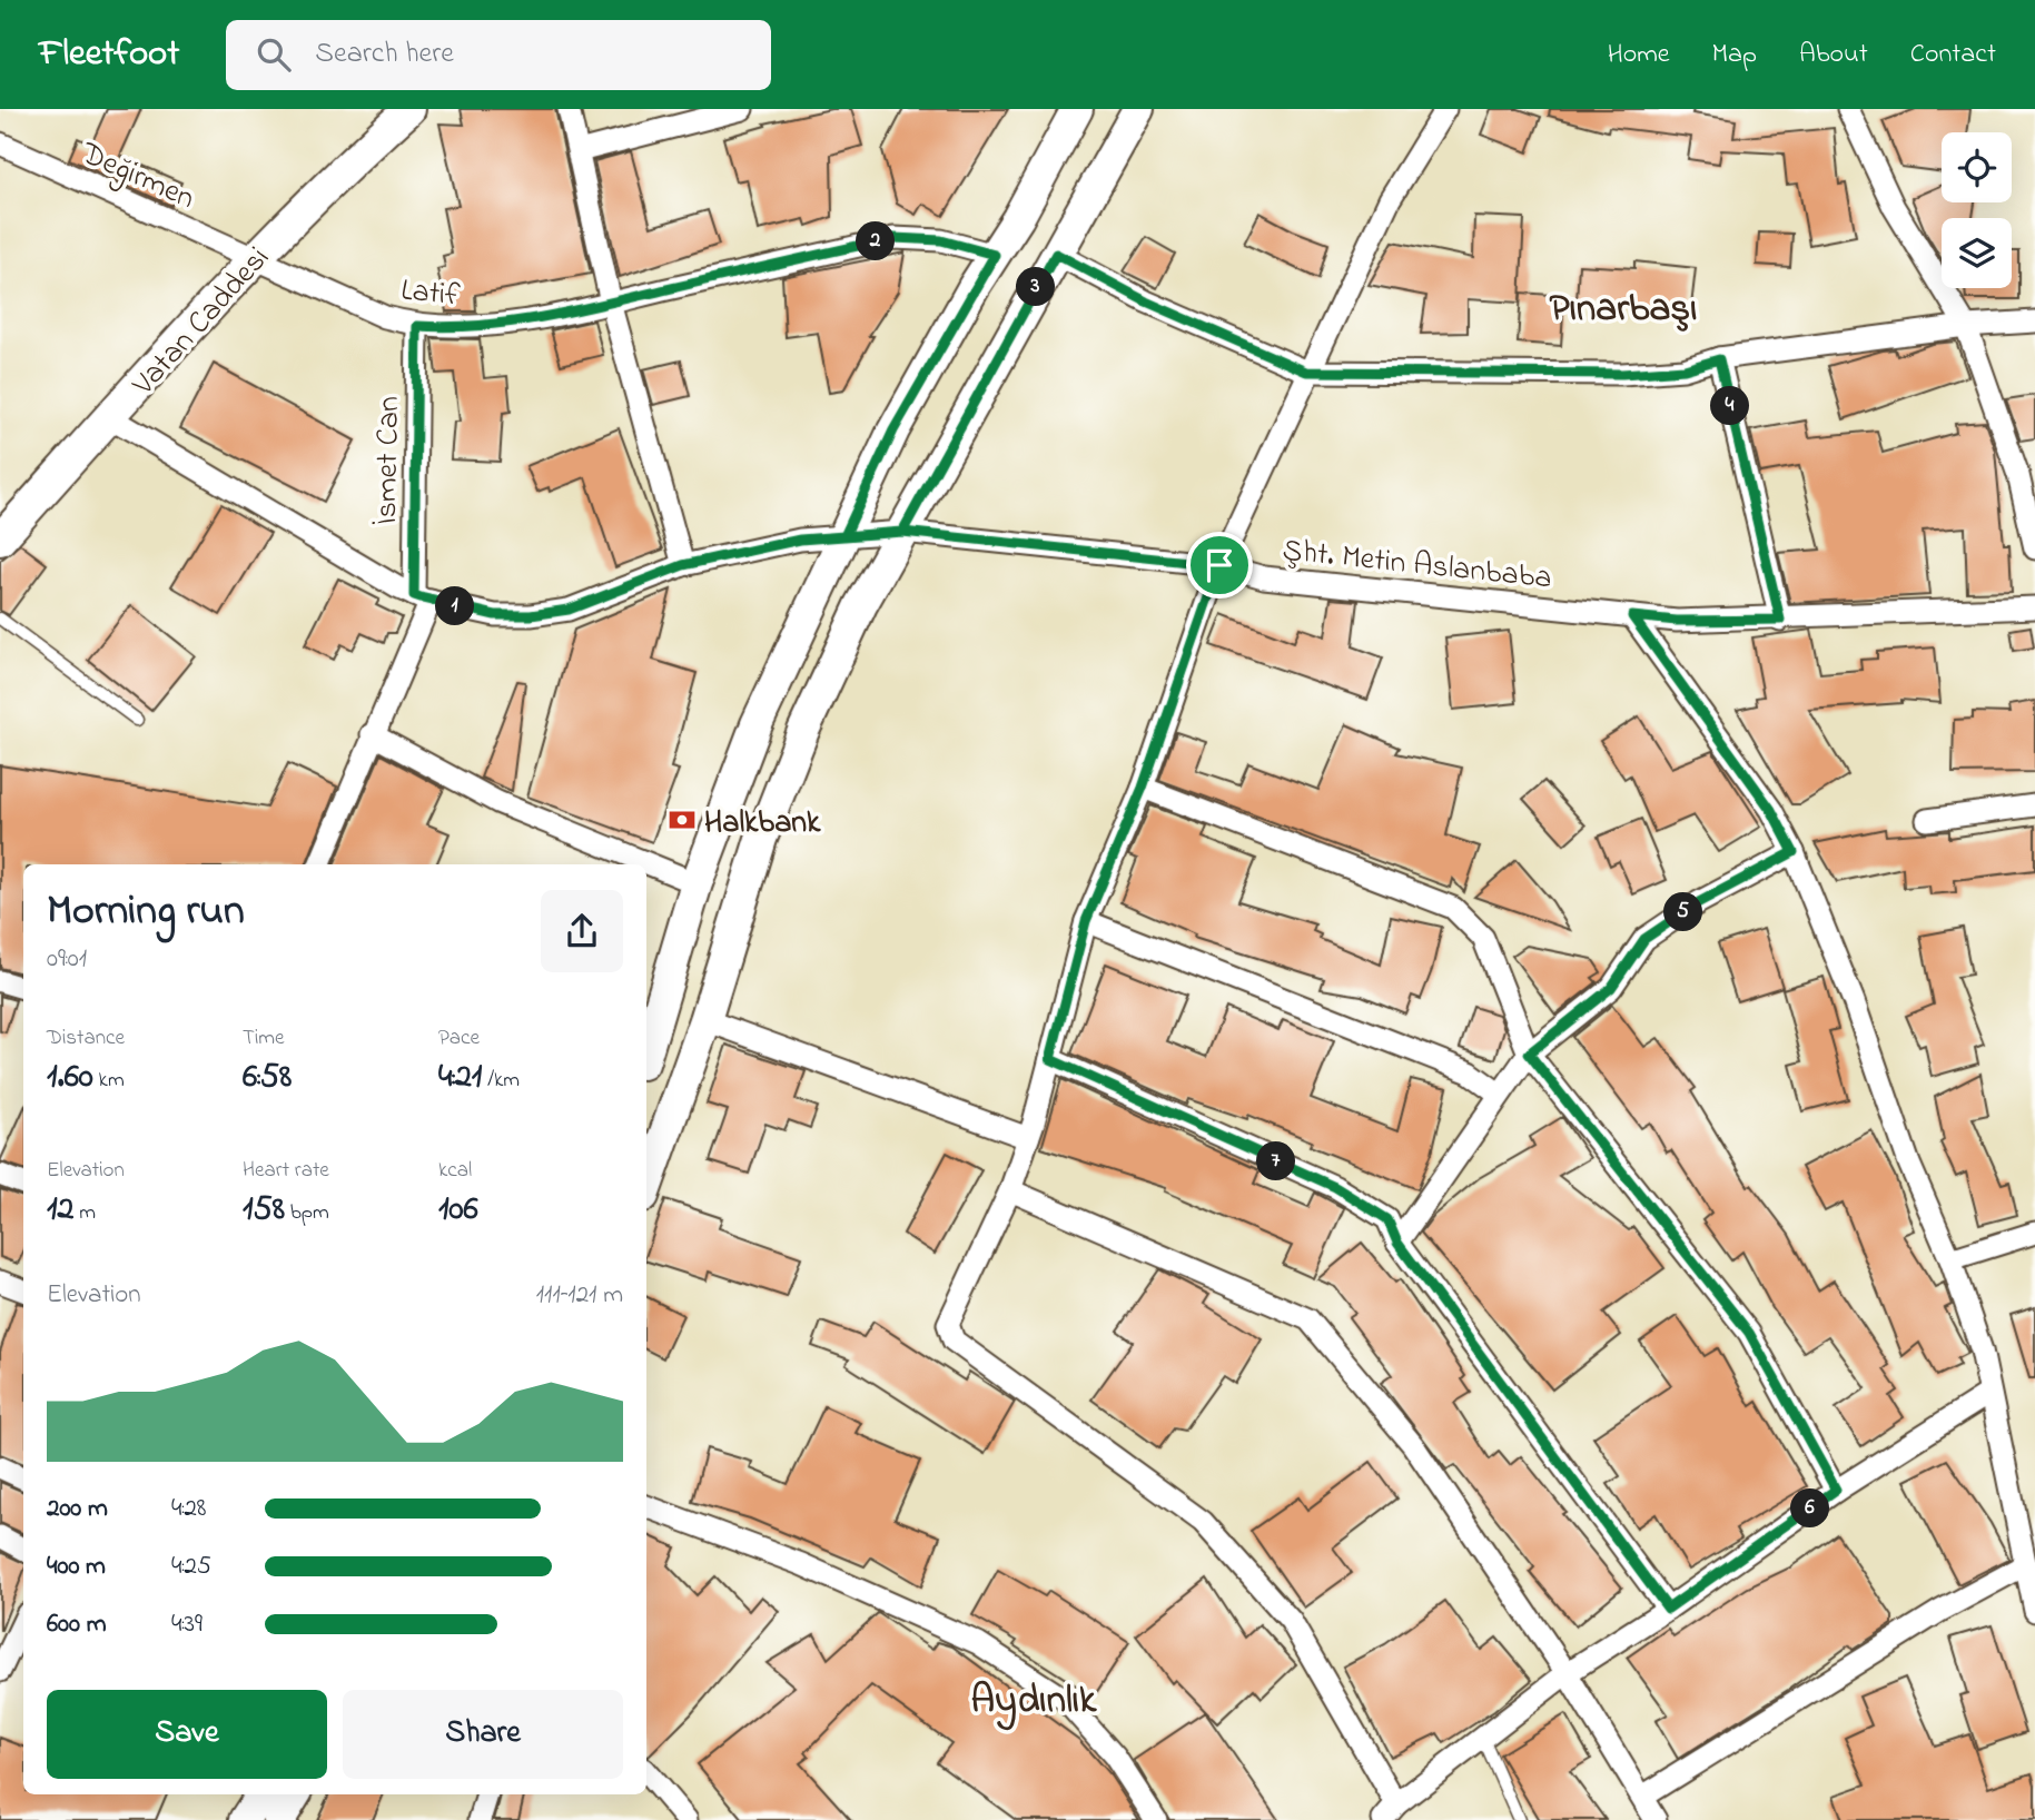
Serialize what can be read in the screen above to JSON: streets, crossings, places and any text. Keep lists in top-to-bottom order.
{
  "streets": {
    "main road": ["Vatan Caddesi"],
    "street": [
      "Değirmen",
      "Latif",
      "İsmet Can",
      "Şht. Metin Aslanbaba"
    ]
  },
  "crossings": [
    ["Değirmen", "Latif"],
    ["Değirmen", "Vatan Caddesi"],
    ["Latif", "Vatan Caddesi"],
    ["Latif", "İsmet Can"],
    ["Vatan Caddesi", "Şht. Metin Aslanbaba"],
    ["İsmet Can", "Şht. Metin Aslanbaba"]
  ],
  "districts": ["Pınarbaşı", "Aydınlık"],
  "places": {
    "bank": ["Halkbank"]
  },
  "page": {
    "header": "Fleetfoot",
    "search": "Search here",
    "nav": [
      "Home",
      "Map",
      "About",
      "Contact"
    ],
    "pins": [
      "2",
      "3",
      "4",
      "1",
      "5",
      "7",
      "6"
    ],
    "heading": ["Morning run", "09:01"],
    "stats": [
      ["Distance", "1.60 km"],
      ["Time", "6:58"],
      ["Pace", "4:21 /km"],
      ["Elevation", "12 m"],
      ["Heart rate", "158 bpm"],
      ["kcal", "106"]
    ],
    "chart": ["Elevation", "111–121 m"],
    "list": [
      {
        "name": "200 m",
        "note": "4:28"
      },
      {
        "name": "400 m",
        "note": "4:25"
      },
      {
        "name": "600 m",
        "note": "4:39"
      }
    ],
    "buttons": ["Save", "Share"]
  }
}
